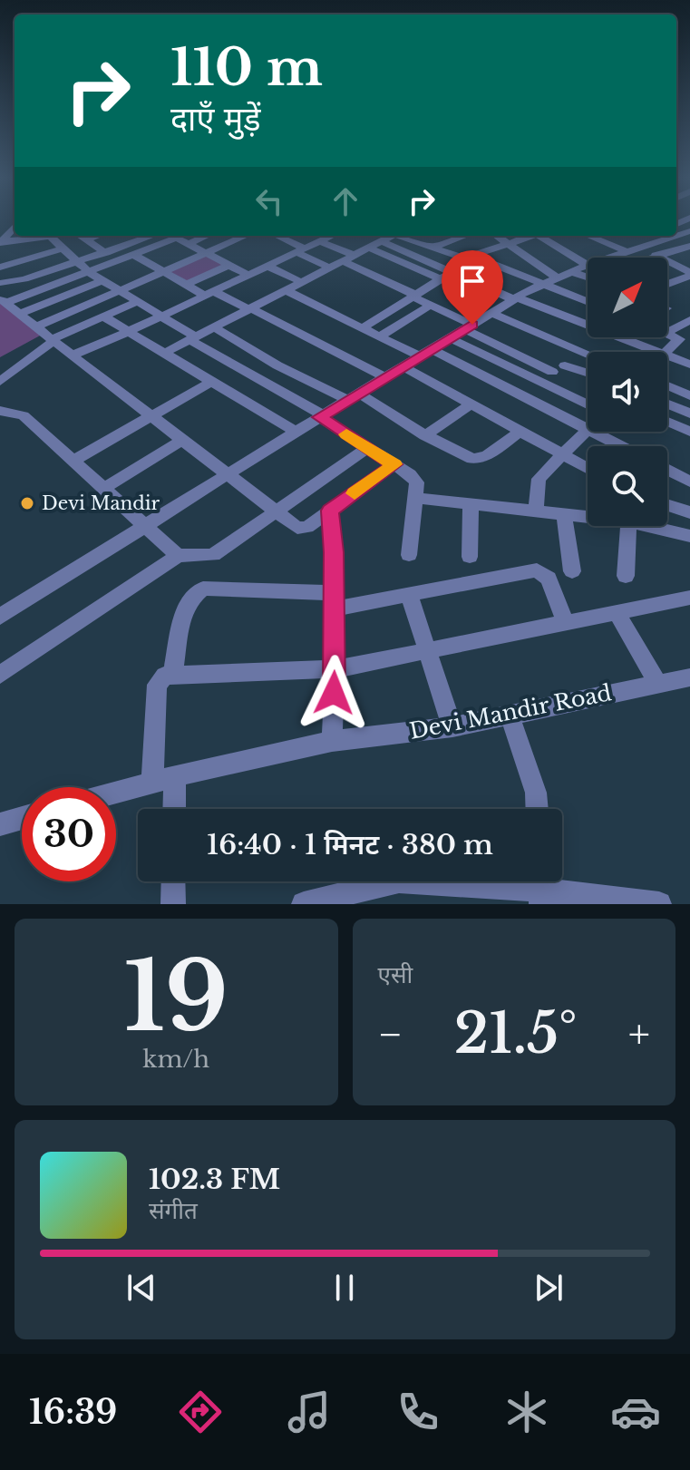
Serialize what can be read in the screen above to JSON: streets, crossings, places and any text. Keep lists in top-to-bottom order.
{
  "streets": {
    "street": ["Devi Mandir Road"]
  },
  "places": ["Devi Mandir"],
  "north": "top right",
  "page": {
    "turn": ["110 m", "दाएँ मुड़ें"],
    "limit": "30",
    "trip": "16:40 · 1 मिनट · 380 m",
    "tile": [
      ["19", "km/h"],
      "एसी"
    ],
    "heat": ["−", "21.5°", "+"],
    "song": ["102.3 FM", "संगीत"],
    "tabs": "16:39"
  }
}
